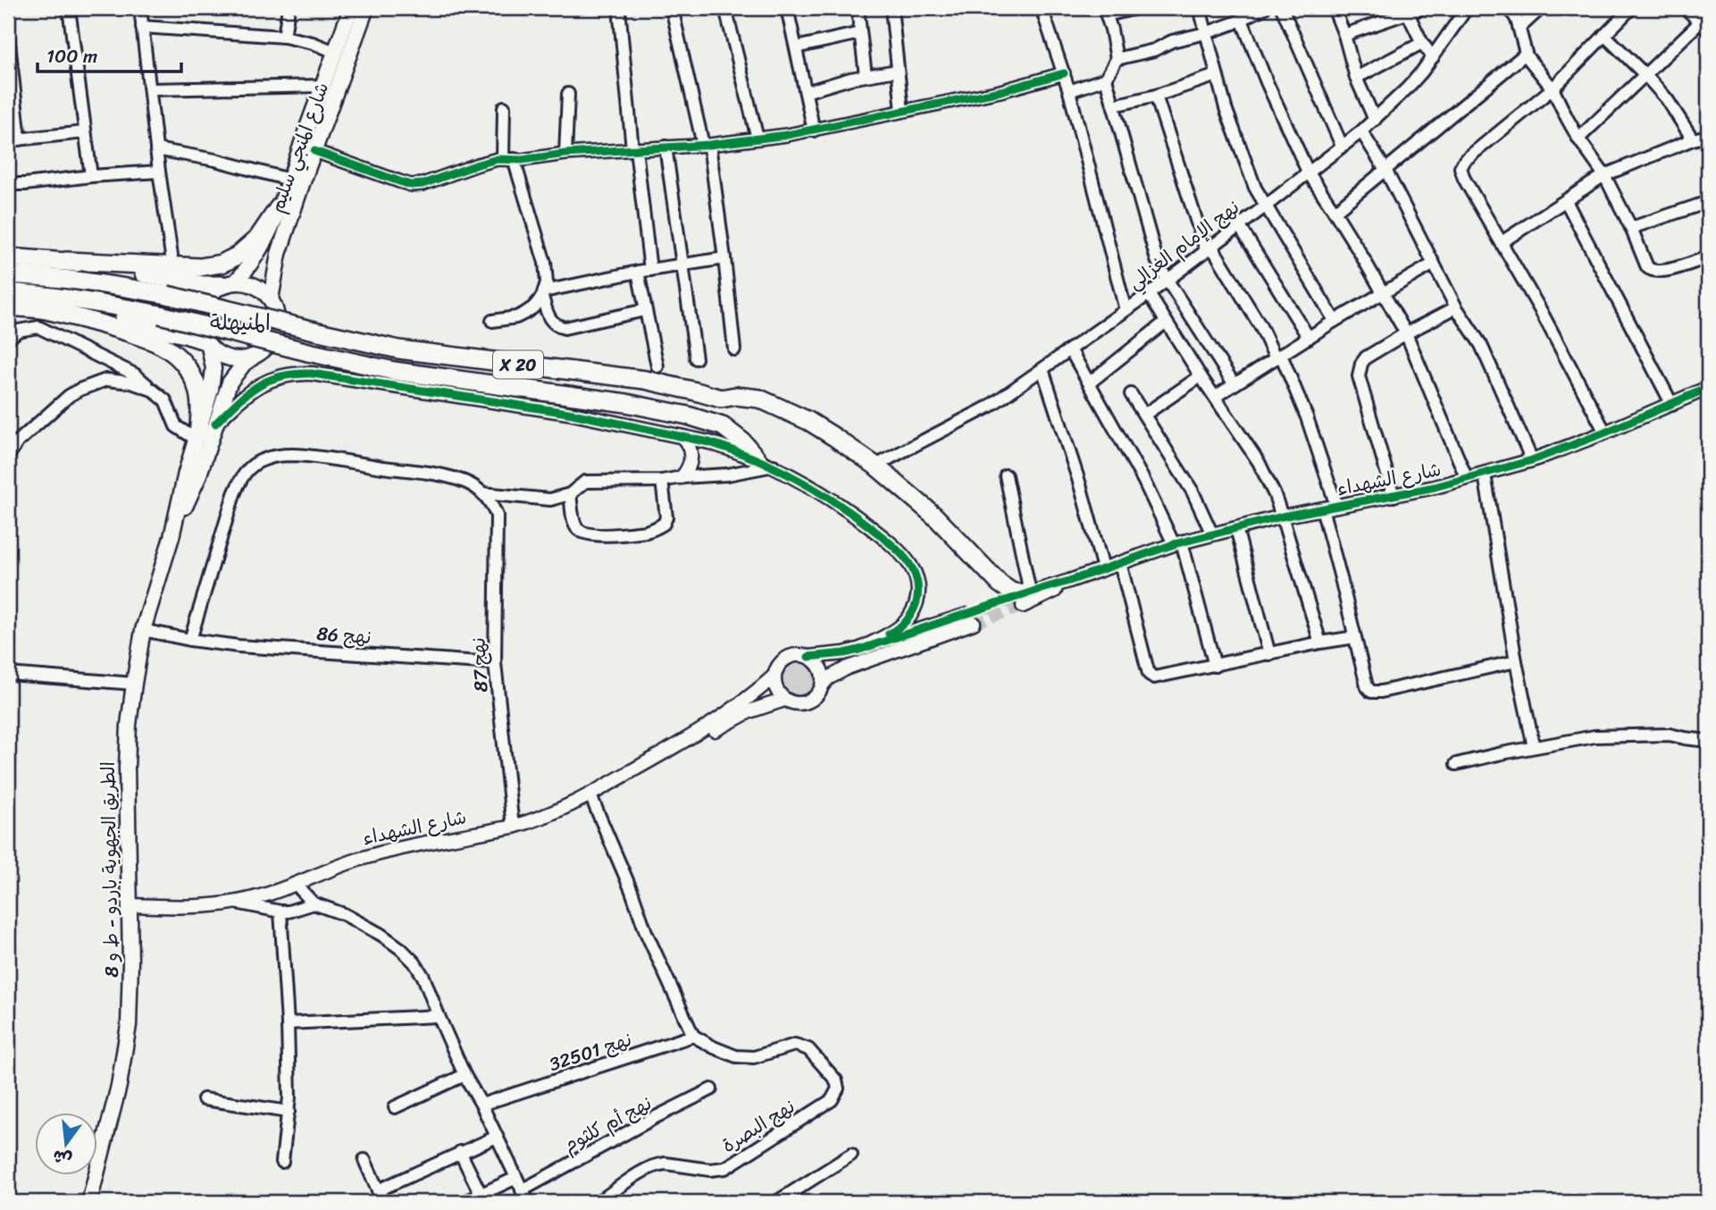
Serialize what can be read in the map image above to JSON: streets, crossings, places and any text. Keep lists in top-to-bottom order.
{
  "streets": {
    "highway": ["X 20"],
    "main road": ["شارع المنجي سليم", "الطريق الجهوية باردو - ط و 8"],
    "street": [
      "نهج الإمام الغزالي",
      "شارع الشهداء",
      "نهج 86",
      "نهج 87",
      "نهج 32501",
      "نهج أم كلثوم",
      "نهج البصرة"
    ]
  },
  "crossings": [
    ["شارع المنجي سليم", "الطريق الجهوية باردو - ط و 8"],
    ["نهج الإمام الغزالي", "X 20"],
    ["X 20", "الطريق الجهوية باردو - ط و 8"],
    ["شارع الشهداء", "نهج 87"],
    ["شارع الشهداء", "الطريق الجهوية باردو - ط و 8"],
    ["نهج 86", "نهج 87"],
    ["نهج 86", "الطريق الجهوية باردو - ط و 8"],
    ["نهج 32501", "نهج البصرة"]
  ],
  "districts": ["المنيهلة"],
  "scale_bar": "100 m",
  "north": "bottom"
}
